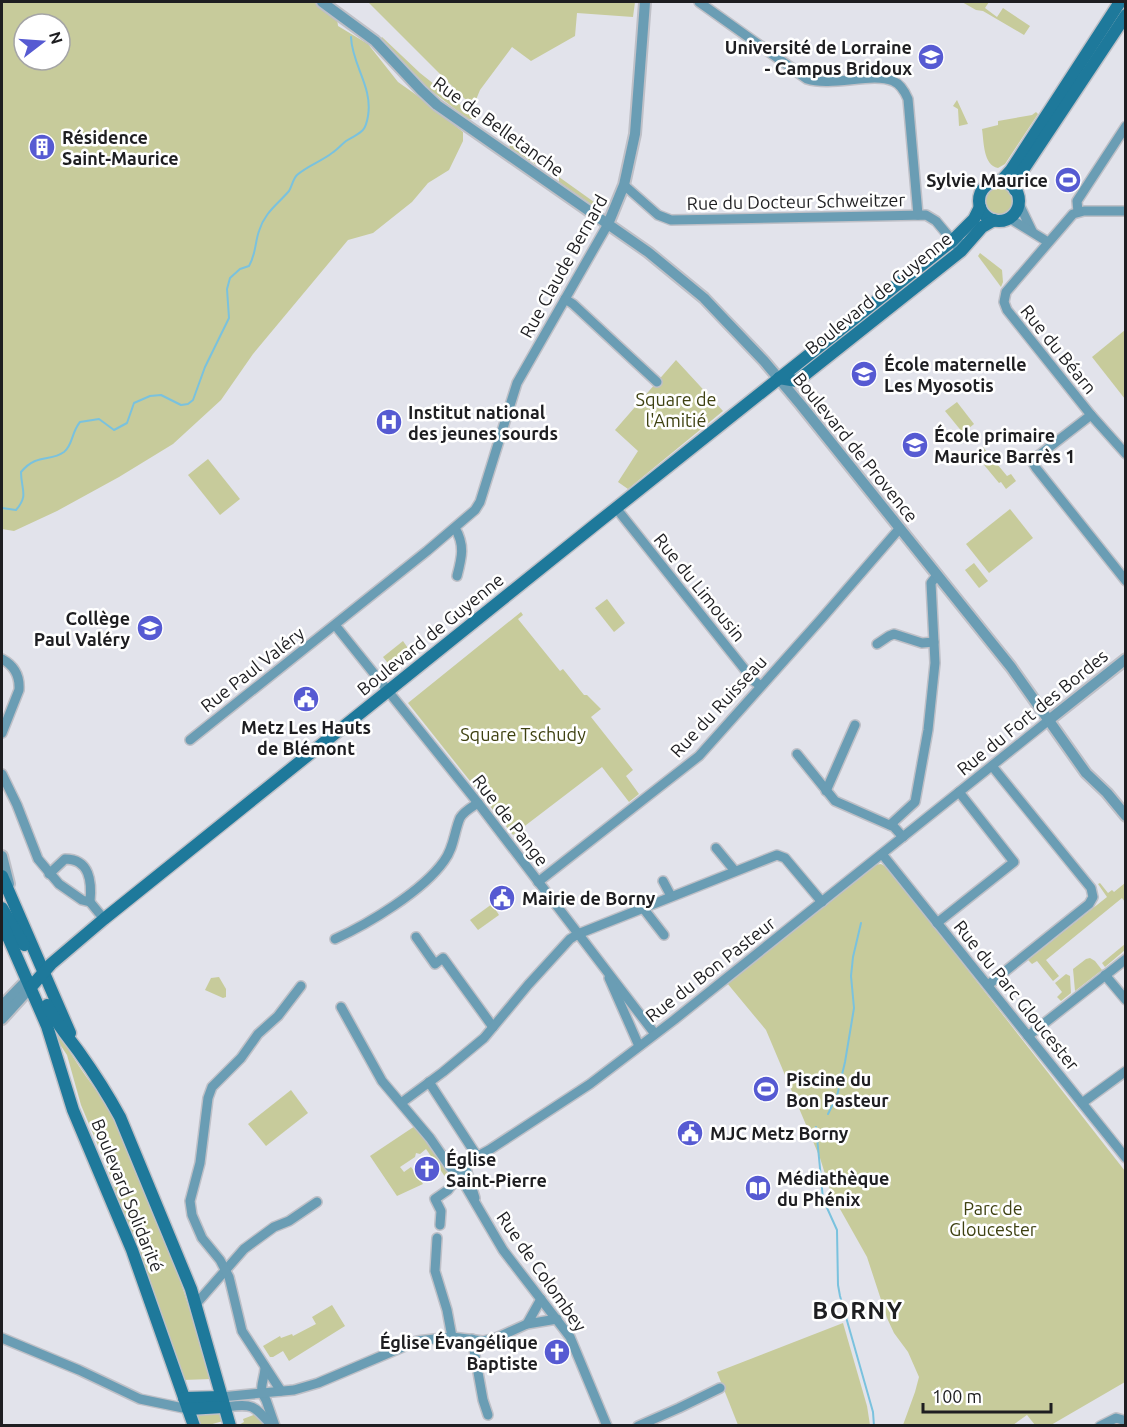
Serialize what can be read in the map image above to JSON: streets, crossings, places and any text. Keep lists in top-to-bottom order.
{
  "streets": {
    "main road": ["Boulevard de Guyenne", "Boulevard Solidarité"],
    "street": [
      "Rue de Belletanche",
      "Rue du Docteur Schweitzer",
      "Rue Claude Bernard",
      "Rue du Béarn",
      "Boulevard de Provence",
      "Rue du Limousin",
      "Rue Paul Valéry",
      "Rue du Ruisseau",
      "Rue du Fort des Bordes",
      "Rue de Pange",
      "Rue du Bon Pasteur",
      "Rue du Parc Gloucester",
      "Rue de Colombey"
    ]
  },
  "crossings": [
    ["Rue de Belletanche", "Rue Claude Bernard"],
    ["Rue de Belletanche", "Boulevard de Provence"],
    ["Rue du Docteur Schweitzer", "Rue Claude Bernard"],
    ["Rue du Docteur Schweitzer", "Boulevard de Guyenne"],
    ["Rue Claude Bernard", "Boulevard de Provence"],
    ["Rue Claude Bernard", "Rue Paul Valéry"],
    ["Boulevard de Guyenne", "Boulevard de Provence"],
    ["Boulevard de Guyenne", "Rue du Limousin"],
    ["Boulevard de Guyenne", "Rue de Pange"],
    ["Boulevard de Guyenne", "Boulevard Solidarité"],
    ["Boulevard de Provence", "Rue du Ruisseau"],
    ["Boulevard de Provence", "Rue du Fort des Bordes"],
    ["Rue du Limousin", "Rue du Ruisseau"],
    ["Rue du Ruisseau", "Rue de Pange"],
    ["Rue du Fort des Bordes", "Rue du Bon Pasteur"],
    ["Rue de Pange", "Rue du Bon Pasteur"],
    ["Rue du Bon Pasteur", "Rue du Parc Gloucester"]
  ],
  "districts": ["BORNY"],
  "parks": ["Square de l'Amitié", "Square Tschudy", "Parc de Gloucester"],
  "places": {
    "school or university": [
      "Université de Lorraine - Campus Bridoux",
      "École maternelle Les Myosotis",
      "École primaire Maurice Barrès 1",
      "Collège Paul Valéry"
    ],
    "building": ["Résidence Saint-Maurice"],
    "sports": ["Sylvie Maurice", "Piscine du Bon Pasteur"],
    "hospital": ["Institut national des jeunes sourds"],
    "public building": ["Metz Les Hauts de Blémont", "Mairie de Borny", "MJC Metz Borny"],
    "church": ["Église Saint-Pierre", "Église Évangélique Baptiste"],
    "library": ["Médiathèque du Phénix"]
  },
  "scale_bar": "100 m",
  "north": "right"
}
